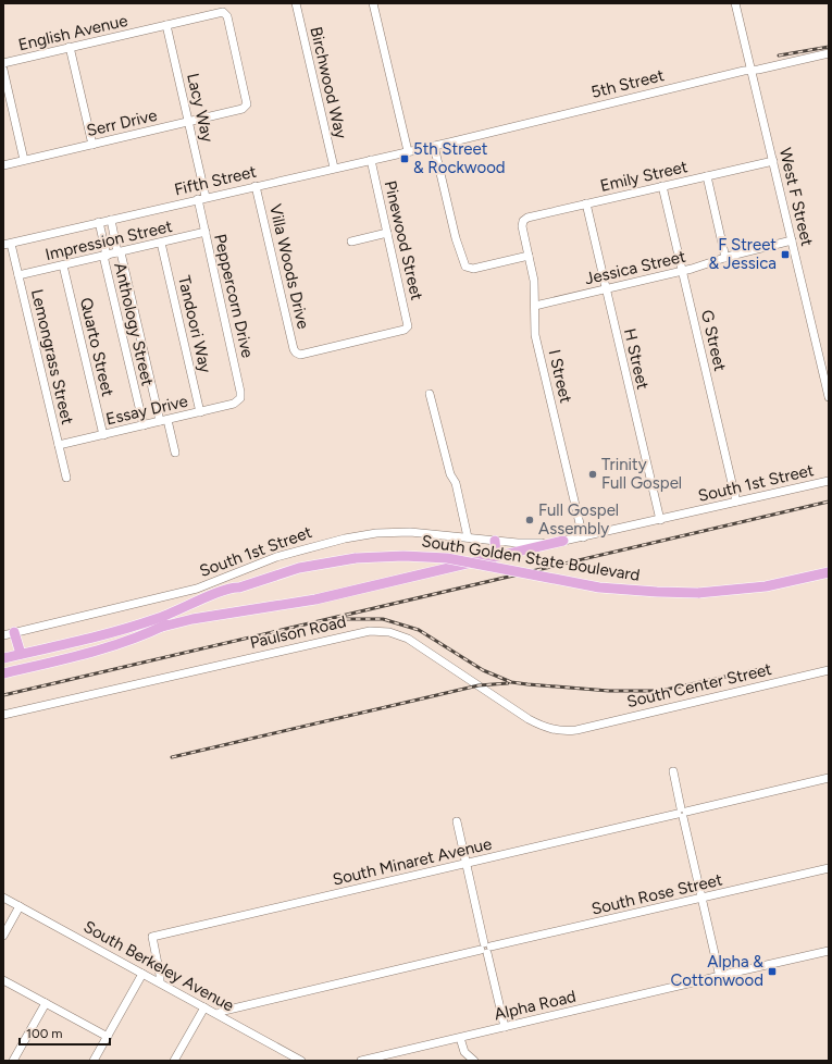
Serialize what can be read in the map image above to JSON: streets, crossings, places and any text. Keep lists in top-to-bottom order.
{
  "streets": {
    "main road": ["South Golden State Boulevard"],
    "street": [
      "English Avenue",
      "Birchwood Way",
      "5th Street",
      "Lacy Way",
      "Serr Drive",
      "Emily Street",
      "Fifth Street",
      "West F Street",
      "Impression Street",
      "Pinewood Street",
      "Villa Woods Drive",
      "Jessica Street",
      "Peppercorn Drive",
      "Anthology Street",
      "Tandoori Way",
      "G Street",
      "Quarto Street",
      "Lemongrass Street",
      "H Street",
      "I Street",
      "Essay Drive",
      "South 1st Street",
      "Paulson Road",
      "South Center Street",
      "South Minaret Avenue",
      "South Rose Street",
      "South Berkeley Avenue",
      "Alpha Road"
    ]
  },
  "crossings": [
    ["English Avenue", "Lacy Way"],
    ["English Avenue", "Serr Drive"],
    ["Birchwood Way", "Fifth Street"],
    ["5th Street", "Fifth Street"],
    ["5th Street", "West F Street"],
    ["Lacy Way", "Serr Drive"],
    ["Lacy Way", "Fifth Street"],
    ["Emily Street", "West F Street"],
    ["Emily Street", "G Street"],
    ["Emily Street", "H Street"],
    ["Emily Street", "I Street"],
    ["Fifth Street", "Pinewood Street"],
    ["Fifth Street", "Villa Woods Drive"],
    ["Fifth Street", "Peppercorn Drive"],
    ["Fifth Street", "Anthology Street"],
    ["Fifth Street", "Lemongrass Street"],
    ["West F Street", "Jessica Street"],
    ["Impression Street", "Peppercorn Drive"],
    ["Impression Street", "Anthology Street"],
    ["Impression Street", "Tandoori Way"],
    ["Impression Street", "Quarto Street"],
    ["Impression Street", "Lemongrass Street"],
    ["Pinewood Street", "Villa Woods Drive"],
    ["Jessica Street", "G Street"],
    ["Jessica Street", "H Street"],
    ["Jessica Street", "I Street"],
    ["Peppercorn Drive", "Essay Drive"],
    ["Anthology Street", "Essay Drive"],
    ["Tandoori Way", "Essay Drive"],
    ["G Street", "South 1st Street"],
    ["Quarto Street", "Essay Drive"],
    ["Lemongrass Street", "Essay Drive"],
    ["H Street", "South 1st Street"],
    ["I Street", "South 1st Street"],
    ["Paulson Road", "South Center Street"],
    ["South Minaret Avenue", "South Berkeley Avenue"],
    ["South Rose Street", "South Berkeley Avenue"]
  ],
  "places": {
    "transit": ["5th Street & Rockwood", "F Street & Jessica", "Alpha & Cottonwood"],
    "other": ["Trinity Full Gospel", "Full Gospel Assembly"]
  },
  "scale_bar": "100 m"
}
